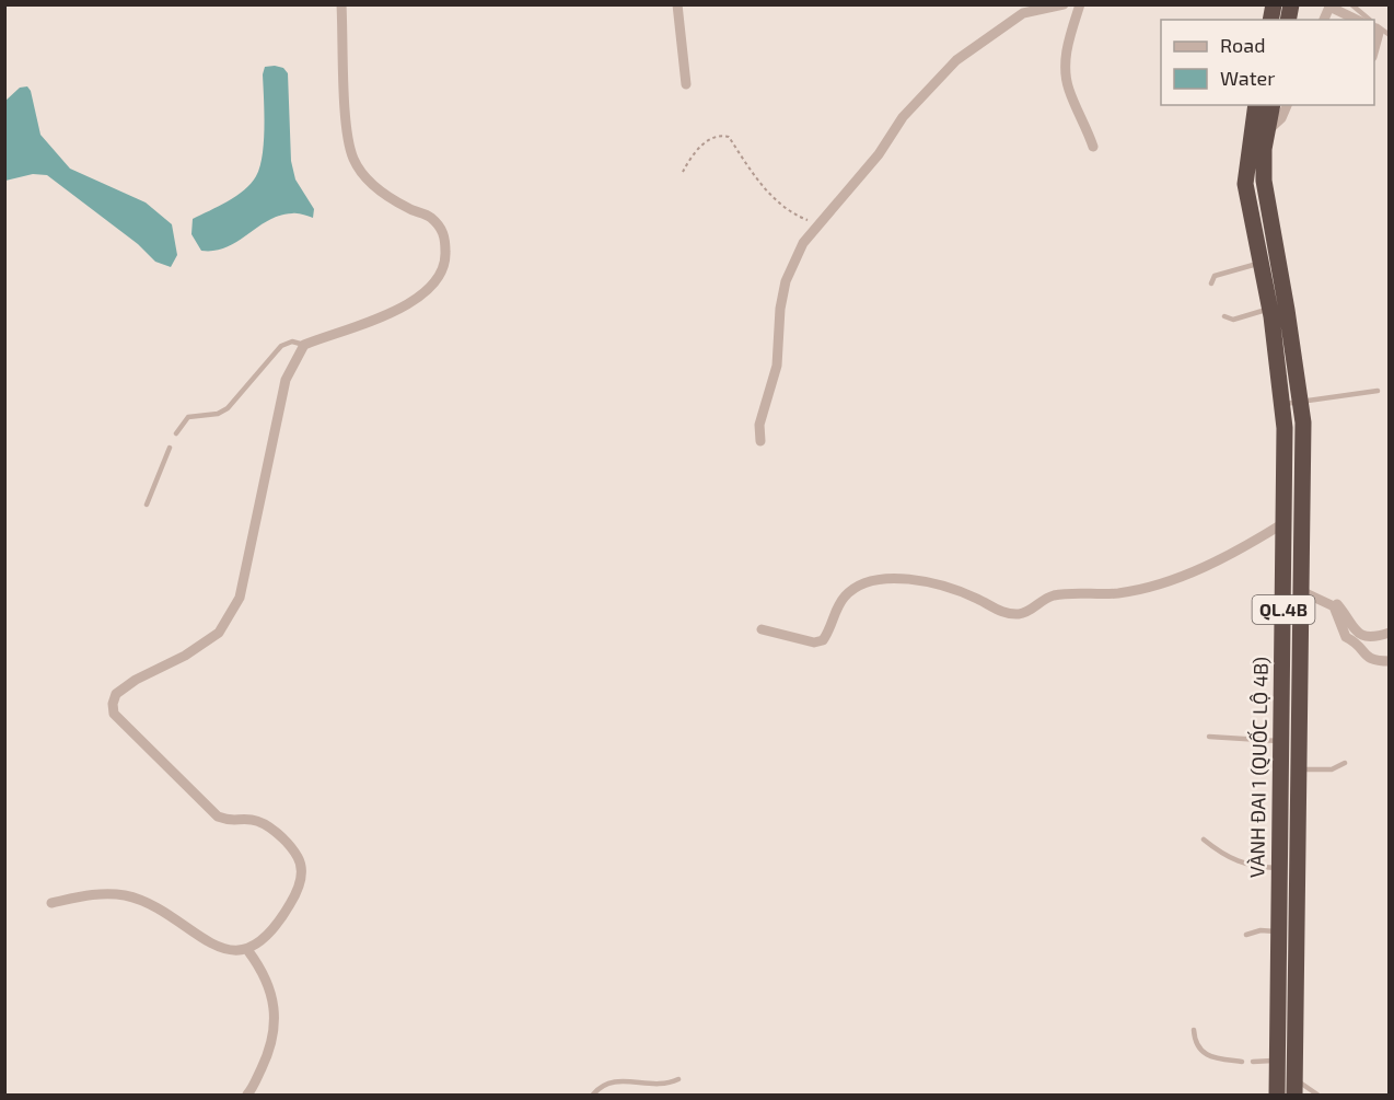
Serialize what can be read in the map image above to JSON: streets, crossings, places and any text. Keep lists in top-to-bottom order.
{
  "streets": {
    "highway": ["QL.4B", "VÀNH ĐAI 1 (QUỐC LỘ 4B)"]
  },
  "crossings": [
    ["QL.4B", "VÀNH ĐAI 1 (QUỐC LỘ 4B)"]
  ],
  "legend": ["Road", "Water"]
}
